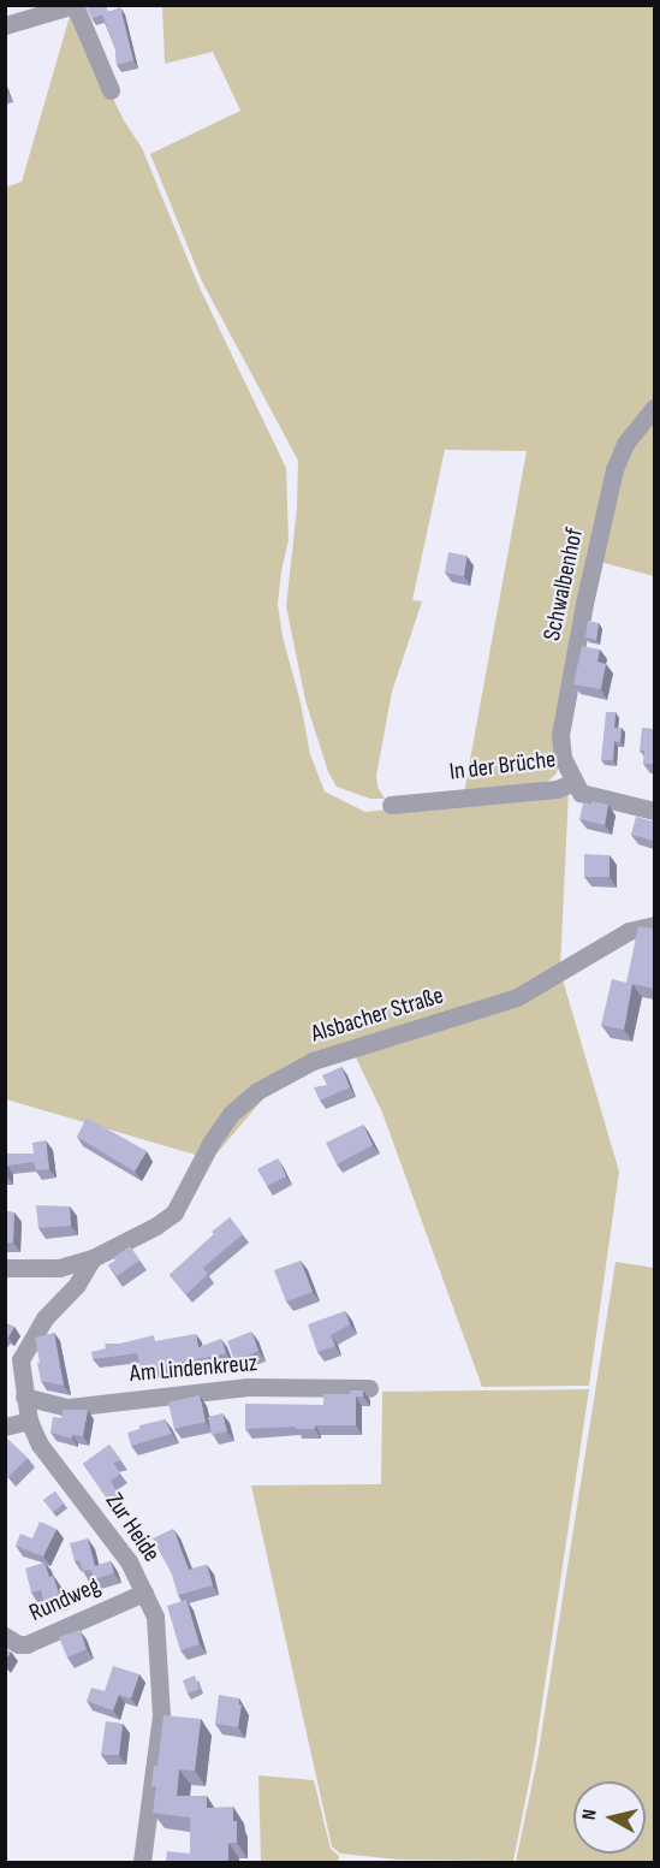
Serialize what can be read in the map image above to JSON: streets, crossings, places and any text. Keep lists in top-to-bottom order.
{
  "streets": {
    "street": [
      "Schwalbenhof",
      "In der Brüche",
      "Alsbacher Straße",
      "Am Lindenkreuz",
      "Zur Heide",
      "Rundweg"
    ]
  },
  "crossings": [
    ["Schwalbenhof", "In der Brüche"],
    ["Alsbacher Straße", "Zur Heide"],
    ["Am Lindenkreuz", "Zur Heide"],
    ["Zur Heide", "Rundweg"]
  ],
  "north": "left"
}
